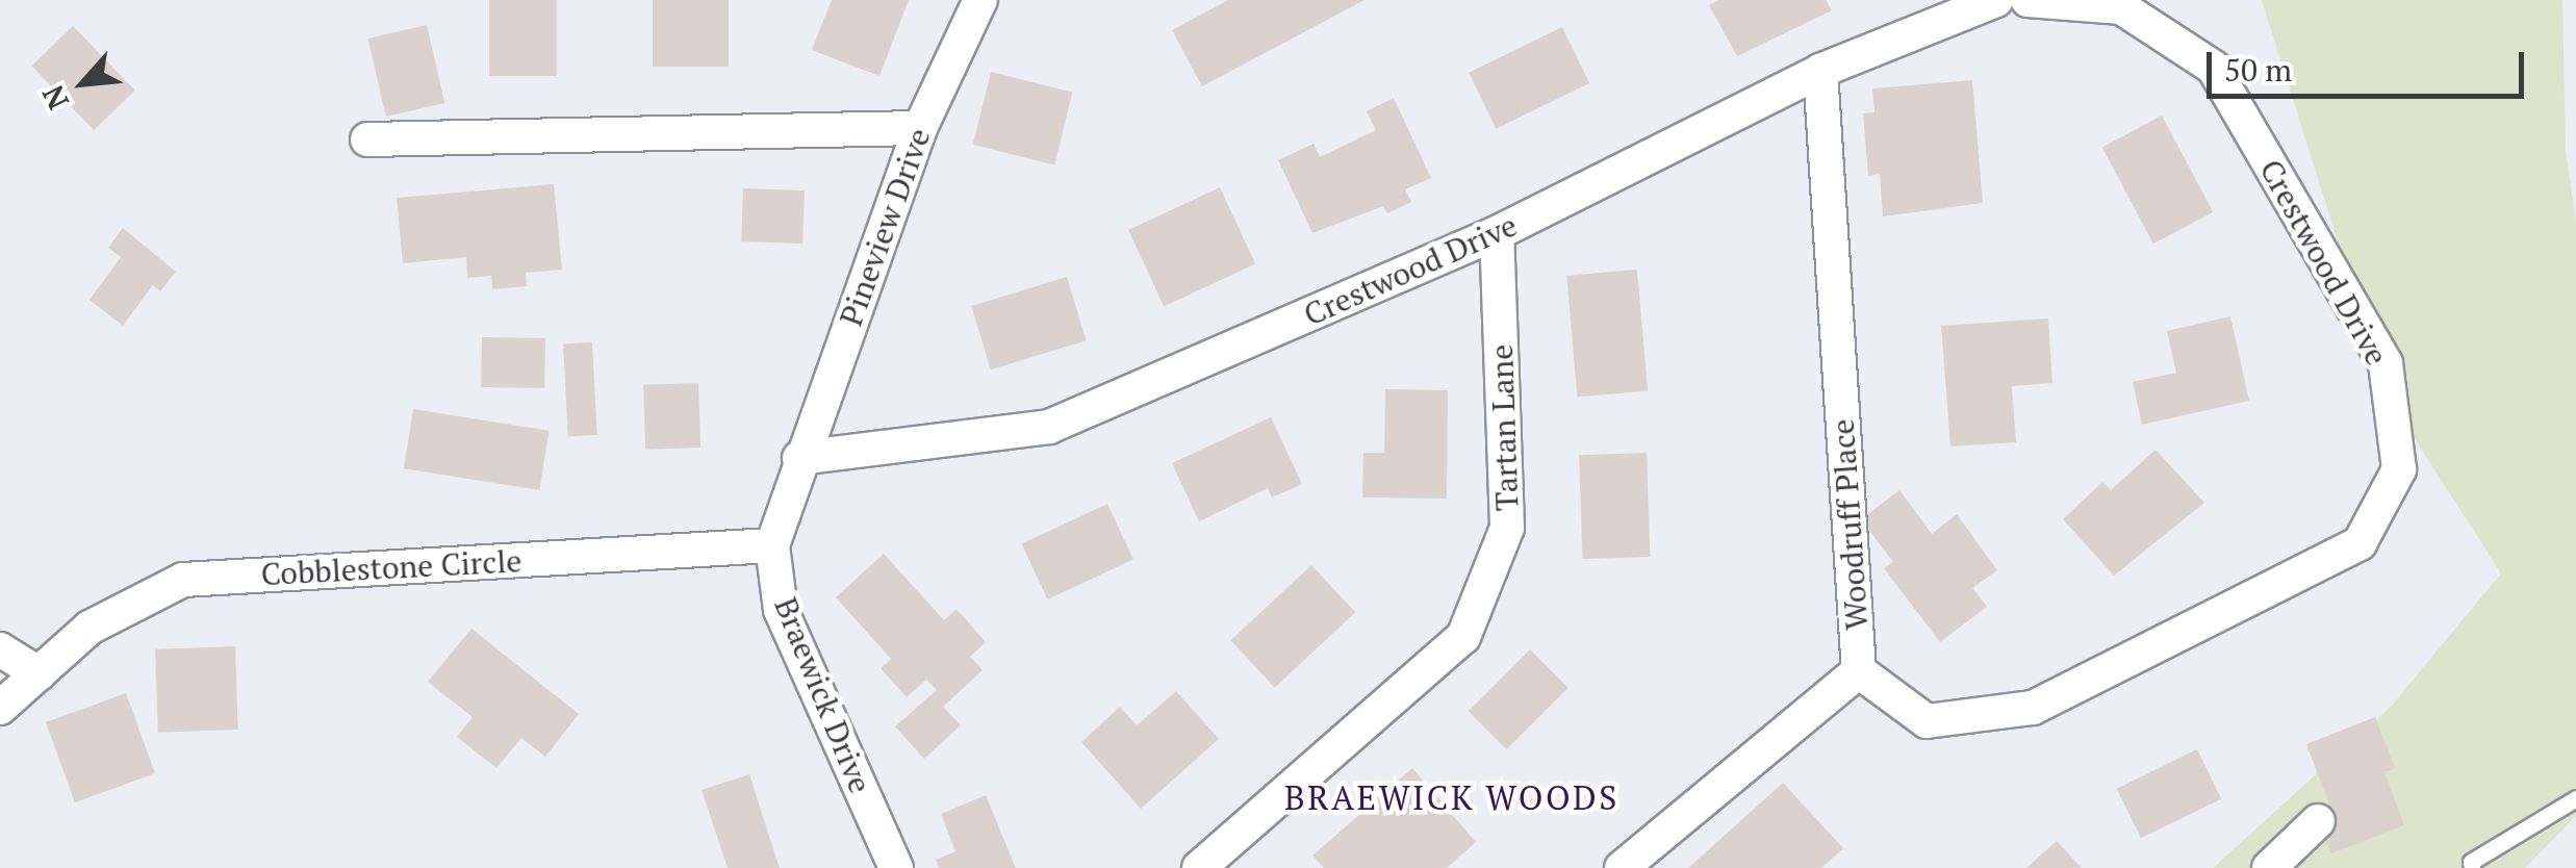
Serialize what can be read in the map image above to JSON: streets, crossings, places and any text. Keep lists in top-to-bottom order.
{
  "streets": {
    "street": [
      "Pineview Drive",
      "Crestwood Drive",
      "Tartan Lane",
      "Woodruff Place",
      "Cobblestone Circle",
      "Braewick Drive"
    ]
  },
  "crossings": [
    ["Pineview Drive", "Crestwood Drive"],
    ["Pineview Drive", "Braewick Drive"],
    ["Crestwood Drive", "Tartan Lane"],
    ["Crestwood Drive", "Woodruff Place"],
    ["Crestwood Drive", "Braewick Drive"],
    ["Cobblestone Circle", "Braewick Drive"]
  ],
  "districts": ["BRAEWICK WOODS"],
  "scale_bar": "50 m",
  "north": "bottom left"
}
